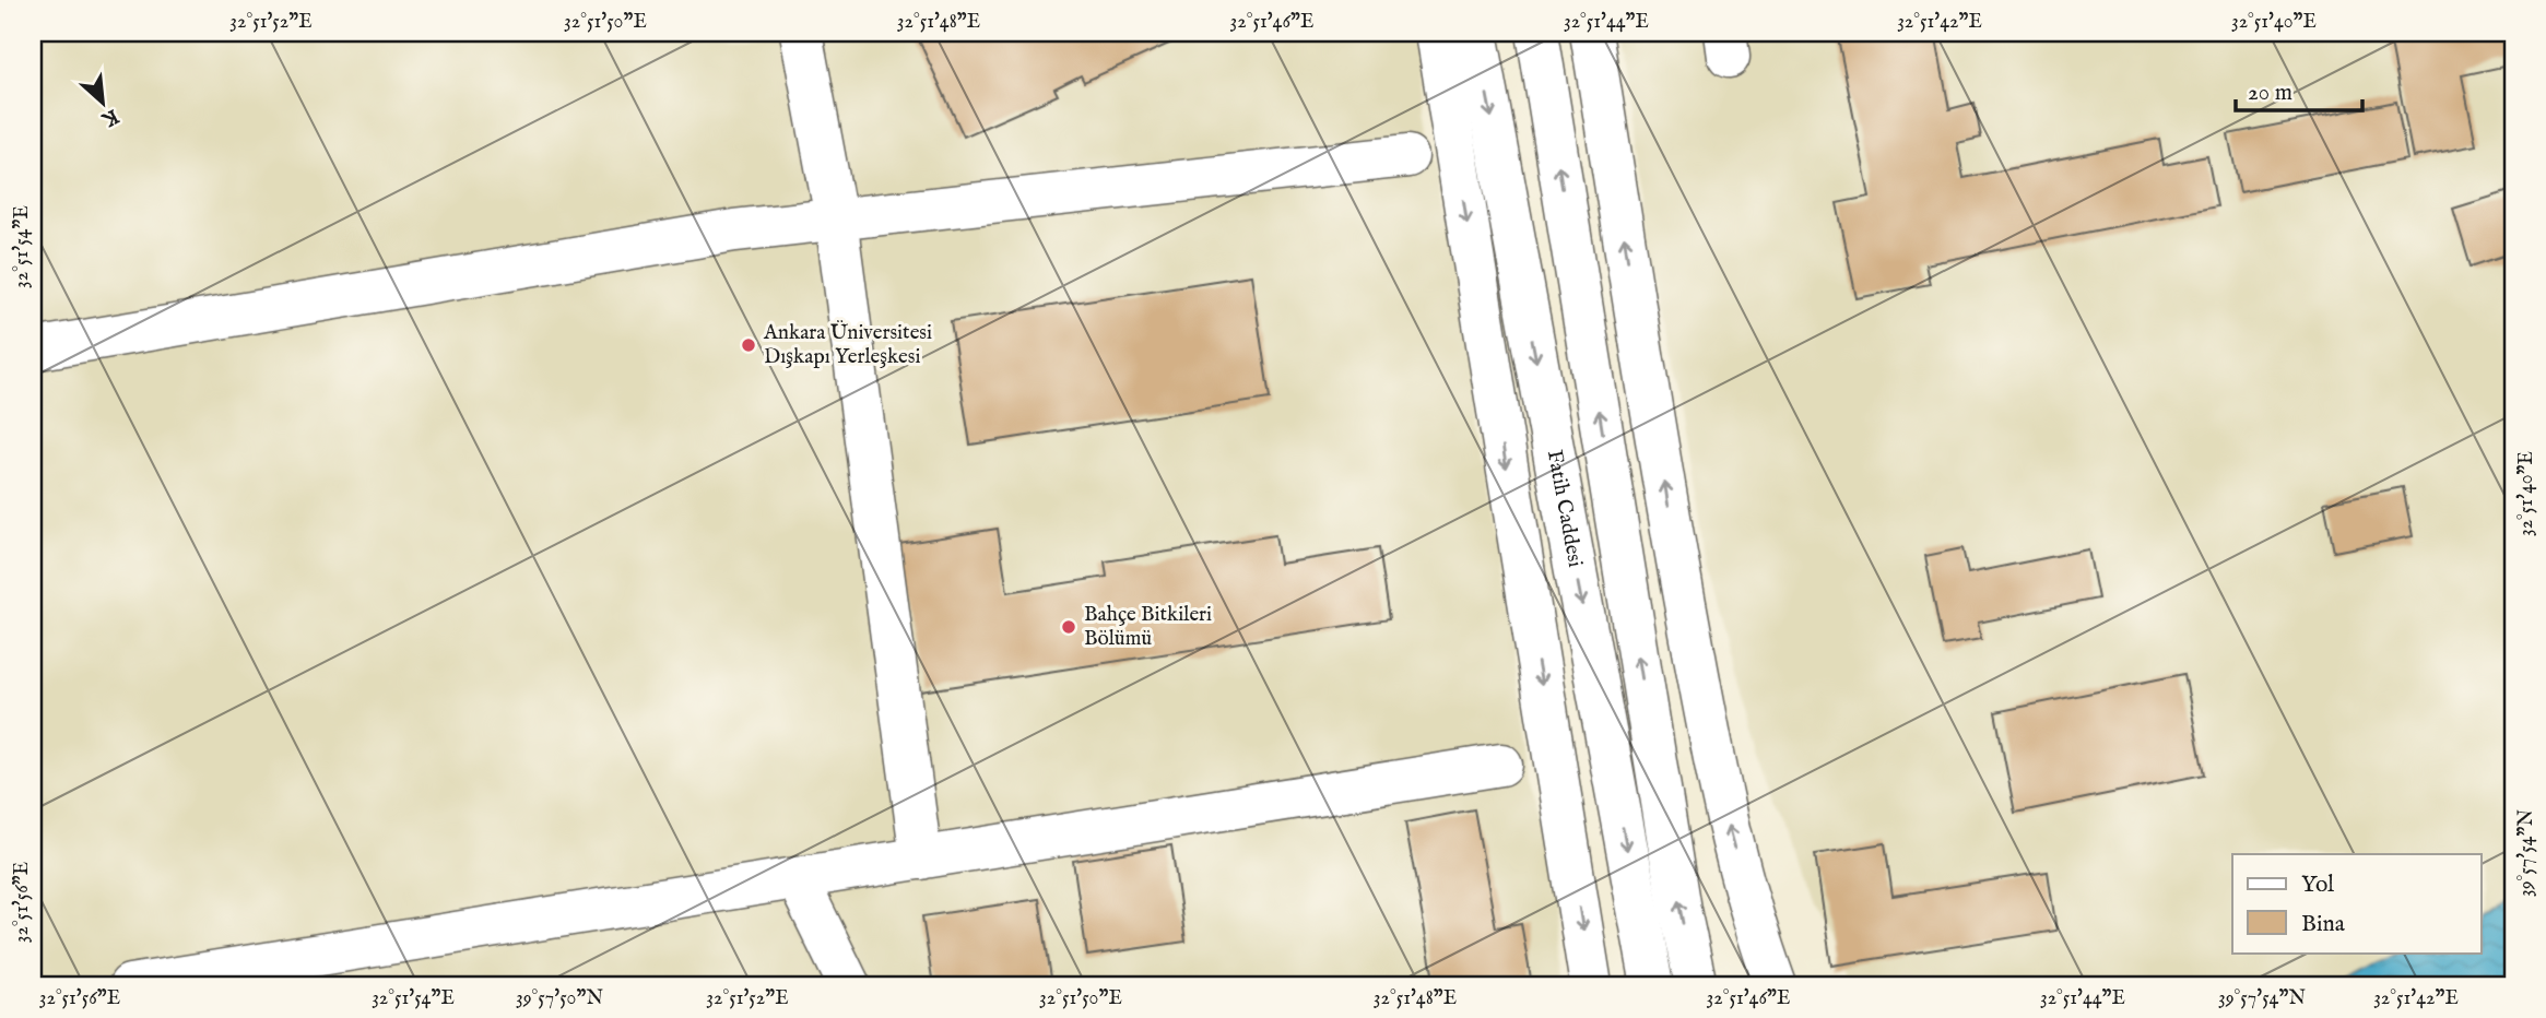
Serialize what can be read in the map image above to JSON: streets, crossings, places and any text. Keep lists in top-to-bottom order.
{
  "streets": {
    "main road": ["Fatih Caddesi"]
  },
  "places": ["Ankara Üniversitesi Dışkapı Yerleşkesi", "Bahçe Bitkileri Bölümü"],
  "legend": ["Yol", "Bina"],
  "scale_bar": "20 m",
  "north": "bottom right",
  "coordinates": [
    "32°51'52\"E",
    "32°51'50\"E",
    "32°51'48\"E",
    "32°51'46\"E",
    "32°51'44\"E",
    "32°51'42\"E",
    "32°51'40\"E",
    "32°51'54\"E",
    "39°57'54\"N",
    "32°51'56\"E",
    "39°57'50\"N"
  ]
}
